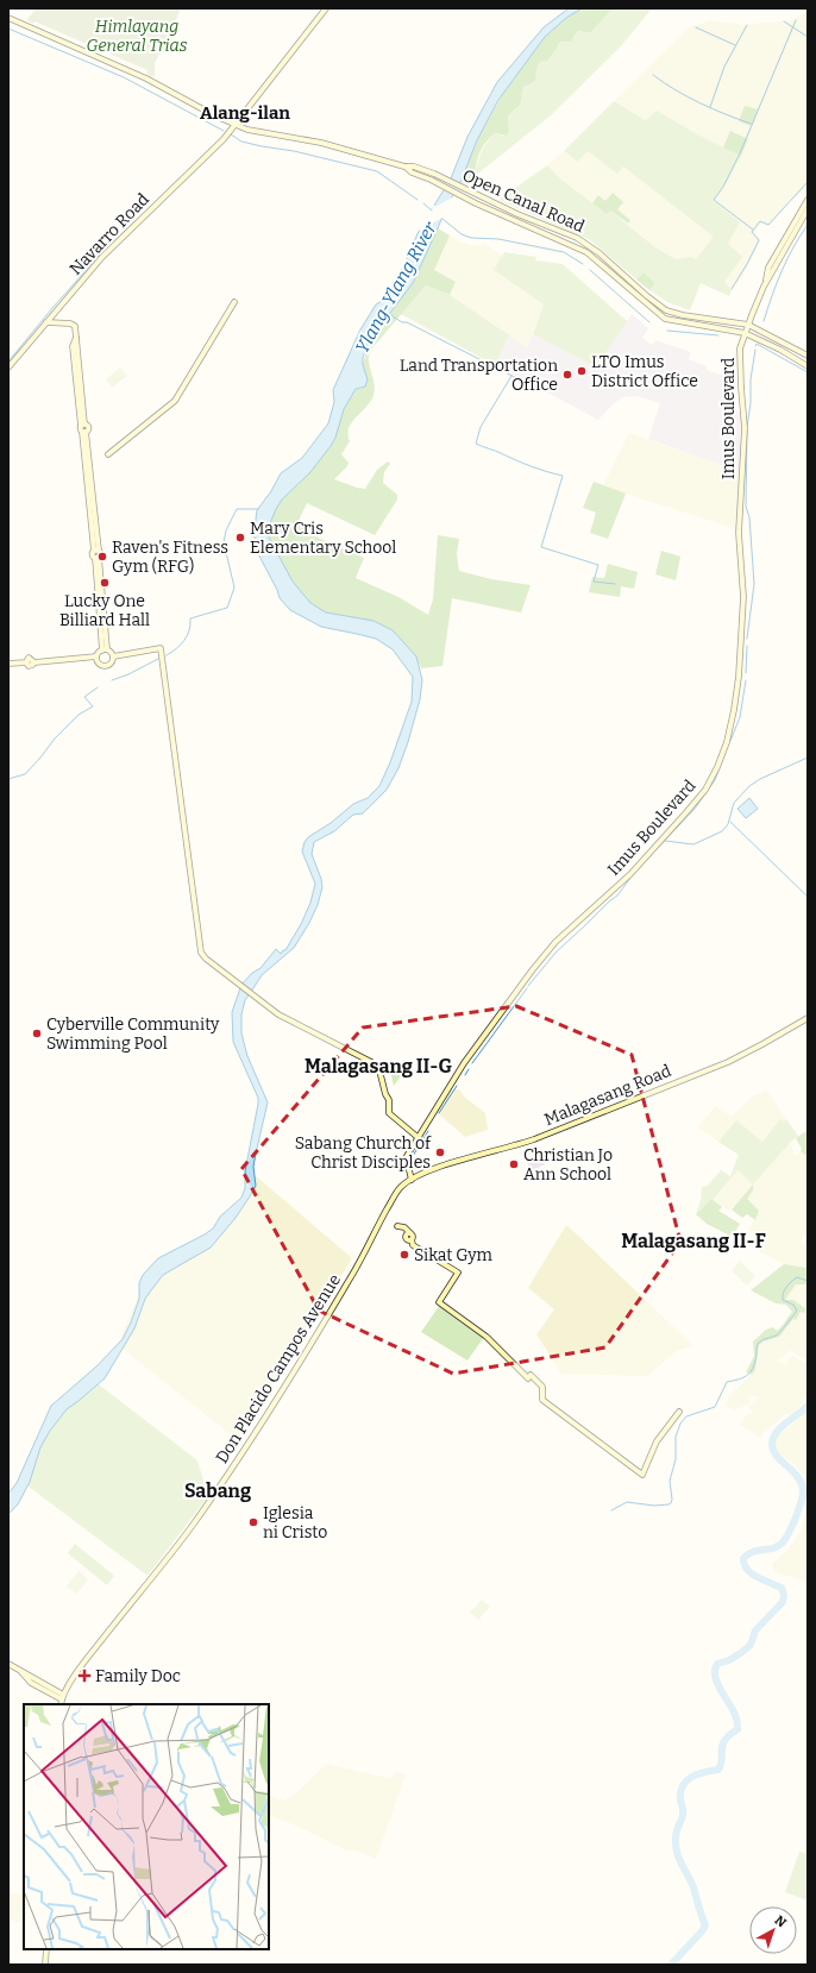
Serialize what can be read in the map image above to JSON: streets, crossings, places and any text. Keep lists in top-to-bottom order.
{
  "streets": {
    "main road": [
      "Open Canal Road",
      "Navarro Road",
      "Imus Boulevard",
      "Malagasang Road",
      "Don Placido Campos Avenue"
    ]
  },
  "crossings": [
    ["Open Canal Road", "Navarro Road"],
    ["Open Canal Road", "Imus Boulevard"],
    ["Imus Boulevard", "Malagasang Road"],
    ["Imus Boulevard", "Don Placido Campos Avenue"],
    ["Malagasang Road", "Don Placido Campos Avenue"]
  ],
  "districts": [
    "Alang-ilan",
    "Malagasang II-G",
    "Malagasang II-F",
    "Sabang"
  ],
  "water": ["Ylang-Ylang River"],
  "parks": ["Himlayang General Trias"],
  "places": {
    "other": [
      "LTO Imus District Office",
      "Land Transportation Office",
      "Mary Cris Elementary School",
      "Raven's Fitness Gym (RFG)",
      "Lucky One Billiard Hall",
      "Cyberville Community Swimming Pool",
      "Sabang Church of Christ Disciples",
      "Christian Jo Ann School",
      "Sikat Gym",
      "Iglesia ni Cristo"
    ],
    "health": ["Family Doc"]
  },
  "north": "top right"
}
